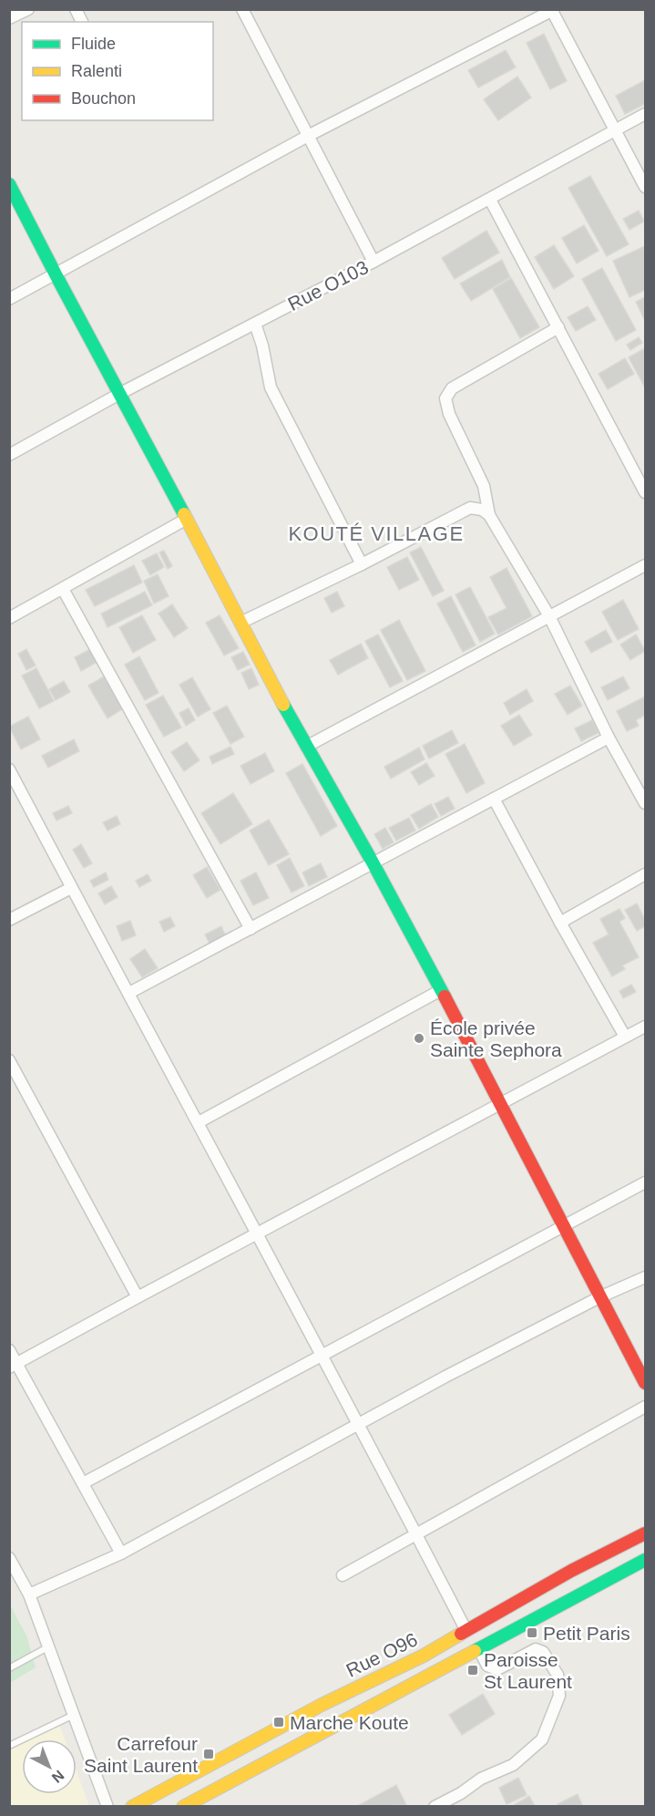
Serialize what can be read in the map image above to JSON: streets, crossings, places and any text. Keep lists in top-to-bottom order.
{
  "streets": {
    "street": ["Rue O103", "Rue O96"]
  },
  "districts": ["KOUTÉ VILLAGE"],
  "places": {
    "other": ["École privée Sainte Sephora"],
    "transit": [
      "Petit Paris",
      "Paroisse St Laurent",
      "Marche Koute",
      "Carrefour Saint Laurent"
    ]
  },
  "legend": ["Fluide", "Ralenti", "Bouchon"],
  "north": "bottom right"
}
